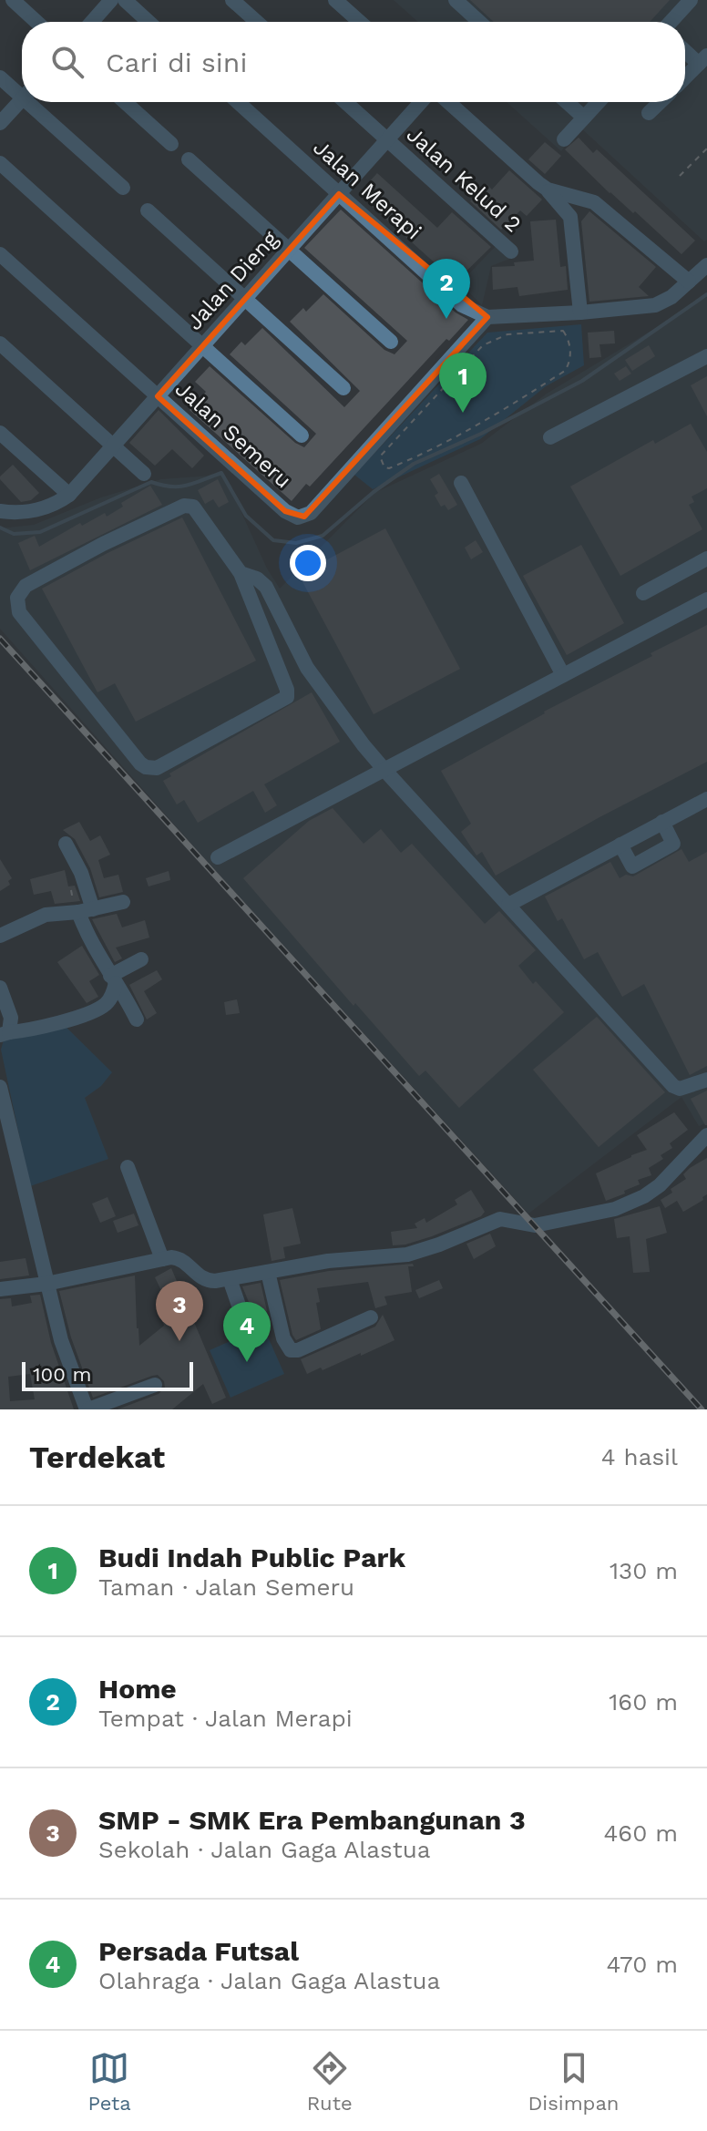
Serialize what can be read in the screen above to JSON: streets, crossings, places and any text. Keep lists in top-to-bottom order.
{
  "streets": {
    "street": [
      "Jalan Kelud 2",
      "Jalan Merapi",
      "Jalan Dieng",
      "Jalan Semeru"
    ]
  },
  "crossings": [
    ["Jalan Kelud 2", "Jalan Dieng"],
    ["Jalan Merapi", "Jalan Dieng"],
    ["Jalan Merapi", "Jalan Semeru"],
    ["Jalan Dieng", "Jalan Semeru"]
  ],
  "scale_bar": "100 m",
  "page": {
    "search": "Cari di sini",
    "pins": [
      "2",
      "1",
      "3",
      "4"
    ],
    "scale": "100 m",
    "heading": ["Terdekat", "4 hasil"],
    "list": [
      {
        "mark": "1",
        "name": "Budi Indah Public Park",
        "note": "Taman · Jalan Semeru",
        "value": "130 m"
      },
      {
        "mark": "2",
        "name": "Home",
        "note": "Tempat · Jalan Merapi",
        "value": "160 m"
      },
      {
        "mark": "3",
        "name": "SMP - SMK Era Pembangunan 3",
        "note": "Sekolah · Jalan Gaga Alastua",
        "value": "460 m"
      },
      {
        "mark": "4",
        "name": "Persada Futsal",
        "note": "Olahraga · Jalan Gaga Alastua",
        "value": "470 m"
      }
    ],
    "nav": ["Peta", "Rute", "Disimpan"]
  }
}
